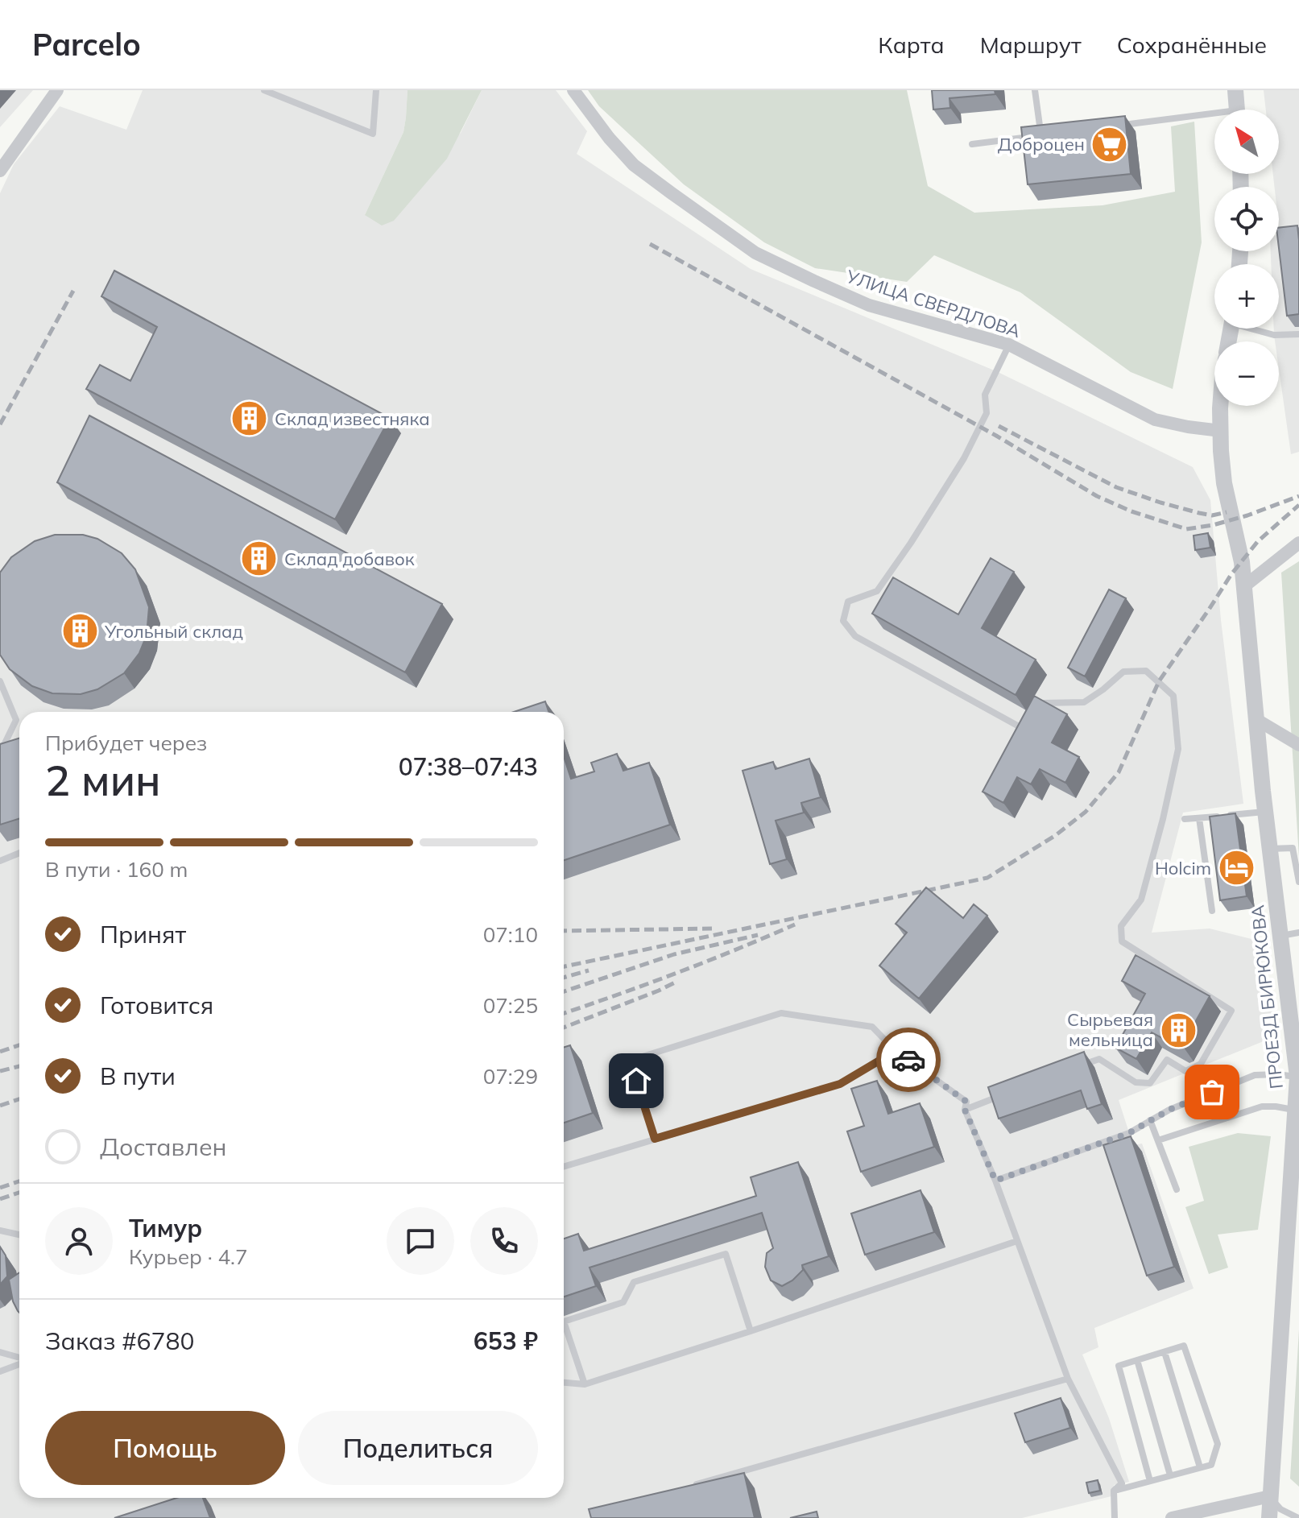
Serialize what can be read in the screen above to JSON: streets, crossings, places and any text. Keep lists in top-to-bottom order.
{
  "streets": {
    "street": ["УЛИЦА СВЕРДЛОВА", "ПРОЕЗД БИРЮКОВА"]
  },
  "crossings": [
    ["УЛИЦА СВЕРДЛОВА", "ПРОЕЗД БИРЮКОВА"]
  ],
  "places": {
    "supermarket": ["Доброцен"],
    "building": [
      "Склад известняка",
      "Склад добавок",
      "Угольный склад",
      "Сырьевая мельница"
    ],
    "hotel": ["Holcim"]
  },
  "north": "top left",
  "page": {
    "header": "Parcelo",
    "nav": ["Карта", "Маршрут", "Сохранённые"],
    "map_buttons": ["+", "−"],
    "heading": ["2 мин", "Прибудет через", "07:38–07:43"],
    "panel": [
      "Тимур",
      "Курьер · 4.7",
      "Заказ #6780",
      "653 ₽"
    ],
    "bar": "В пути · 160 m",
    "list": [
      ["Принят", "07:10"],
      ["Готовится", "07:25"],
      ["В пути", "07:29"],
      "Доставлен"
    ],
    "buttons": ["Помощь", "Поделиться"]
  }
}
